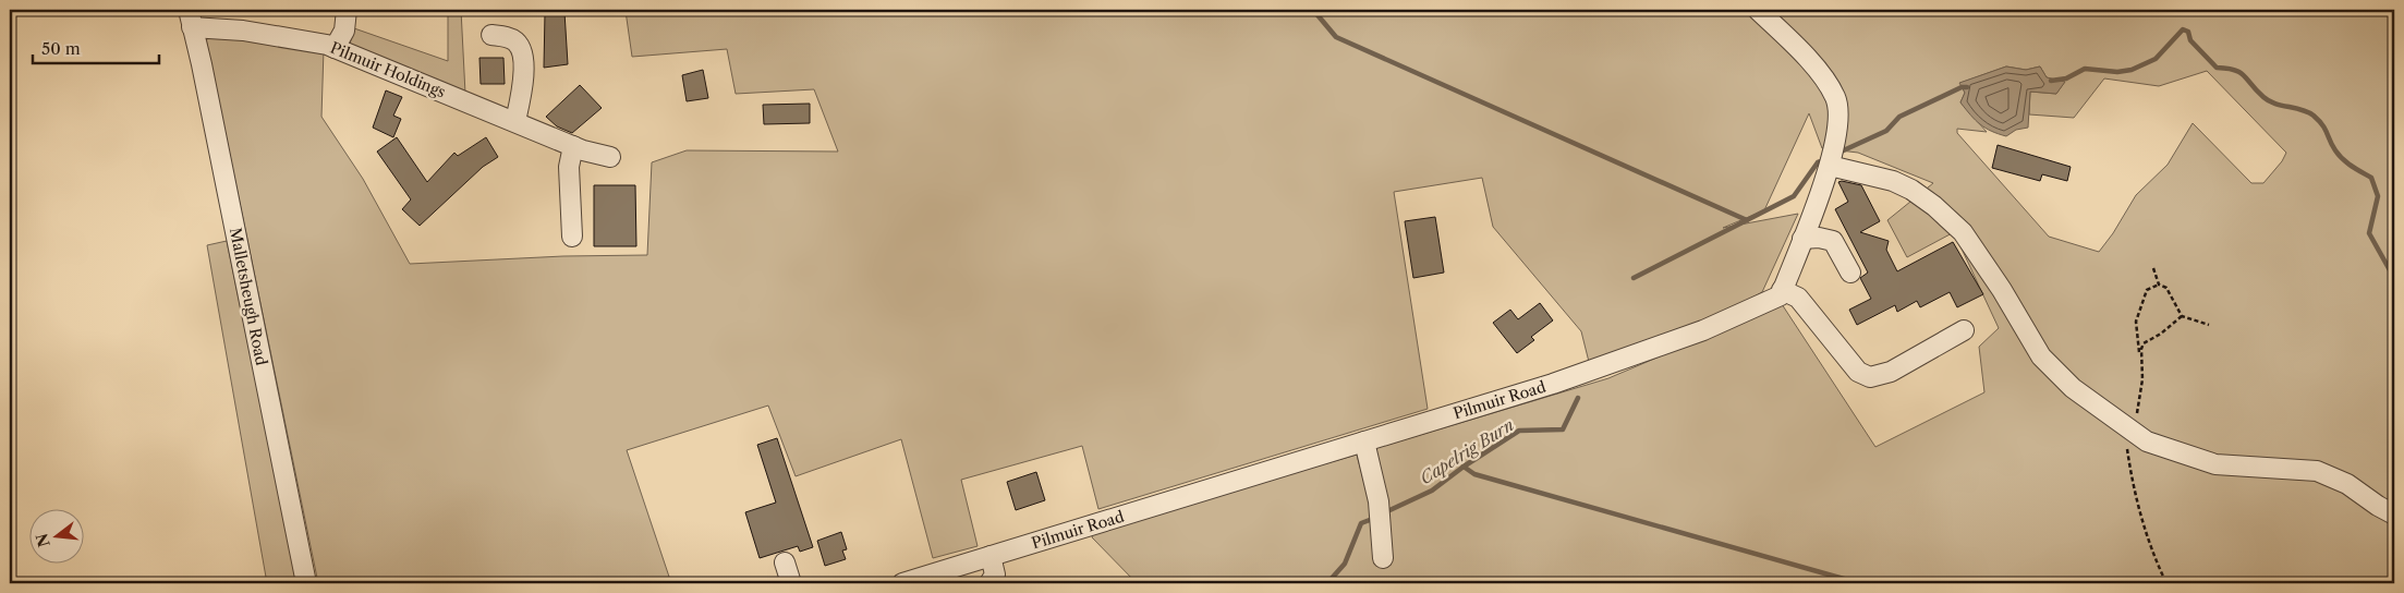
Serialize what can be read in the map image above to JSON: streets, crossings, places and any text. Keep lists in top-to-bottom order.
{
  "streets": {
    "street": ["Pilmuir Holdings", "Malletsheugh Road", "Pilmuir Road"]
  },
  "crossings": [
    ["Pilmuir Holdings", "Malletsheugh Road"]
  ],
  "water": ["Capelrig Burn"],
  "scale_bar": "50 m",
  "north": "left"
}
